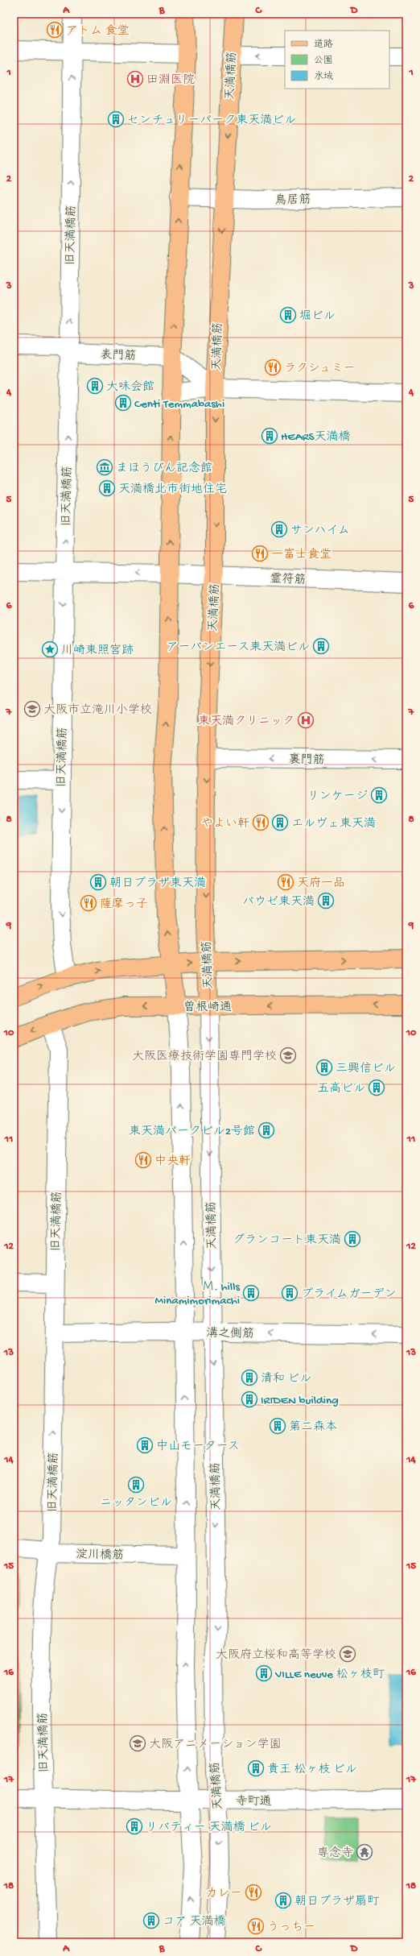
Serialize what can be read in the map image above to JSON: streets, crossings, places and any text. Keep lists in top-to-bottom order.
{
  "streets": {
    "main road": ["天満橋筋", "曽根崎通"],
    "street": [
      "鳥居筋",
      "旧天満橋筋",
      "表門筋",
      "霊符筋",
      "裏門筋",
      "溝之側筋",
      "淀川橋筋",
      "寺町通"
    ]
  },
  "crossings": [
    ["天満橋筋", "鳥居筋"],
    ["天満橋筋", "霊符筋"],
    ["天満橋筋", "裏門筋"],
    ["天満橋筋", "曽根崎通"],
    ["天満橋筋", "溝之側筋"],
    ["天満橋筋", "寺町通"],
    ["旧天満橋筋", "表門筋"],
    ["旧天満橋筋", "霊符筋"],
    ["旧天満橋筋", "曽根崎通"],
    ["旧天満橋筋", "溝之側筋"],
    ["旧天満橋筋", "淀川橋筋"],
    ["旧天満橋筋", "寺町通"]
  ],
  "one_way": ["裏門筋", "溝之側筋"],
  "places": {
    "restaurant": [
      "アトム 食堂",
      "ラクシュミー",
      "一富士食堂",
      "やよい軒",
      "天府一品",
      "薩摩っ子",
      "中央軒",
      "カレー",
      "うっちー"
    ],
    "hospital": ["田淵医院", "東天満クリニック"],
    "building": [
      "センチュリーパーク東天満ビル",
      "堀ビル",
      "大味会館",
      "Centi Temmabashi",
      "HEARS天満橋",
      "天満橋北市街地住宅",
      "サンハイム",
      "アーバンエース東天満ビル",
      "リンケージ",
      "エルヴェ東天満",
      "朝日プラザ東天満",
      "パウゼ東天満",
      "三興信ビル",
      "五高ビル",
      "東天満パークビル2号館",
      "グランコート東天満",
      "Ｍ. hills Minamimorimachi",
      "プライムガーデン",
      "清和 ビル",
      "IRIDEN building",
      "第二森本",
      "中山モータース",
      "ニッタンビル",
      "VILLE neuve 松ヶ枝町",
      "貴王 松ヶ枝 ビル",
      "リバティー 天満橋 ビル",
      "朝日プラザ扇町",
      "コア 天満橋"
    ],
    "museum": ["まほうびん記念館"],
    "place": ["川崎東照宮跡"],
    "school or university": [
      "大阪市立滝川小学校",
      "大阪医療技術学園専門学校",
      "大阪府立桜和高等学校",
      "大阪アニメーション学園"
    ],
    "temple": ["専念寺"]
  },
  "legend": ["道路", "公園", "水域"],
  "grid": {
    "columns": [
      "A",
      "B",
      "C",
      "D"
    ],
    "rows": [
      "1",
      "2",
      "3",
      "4",
      "5",
      "6",
      "7",
      "8",
      "9",
      "10",
      "11",
      "12",
      "13",
      "14",
      "15",
      "16",
      "17",
      "18"
    ]
  }
}
